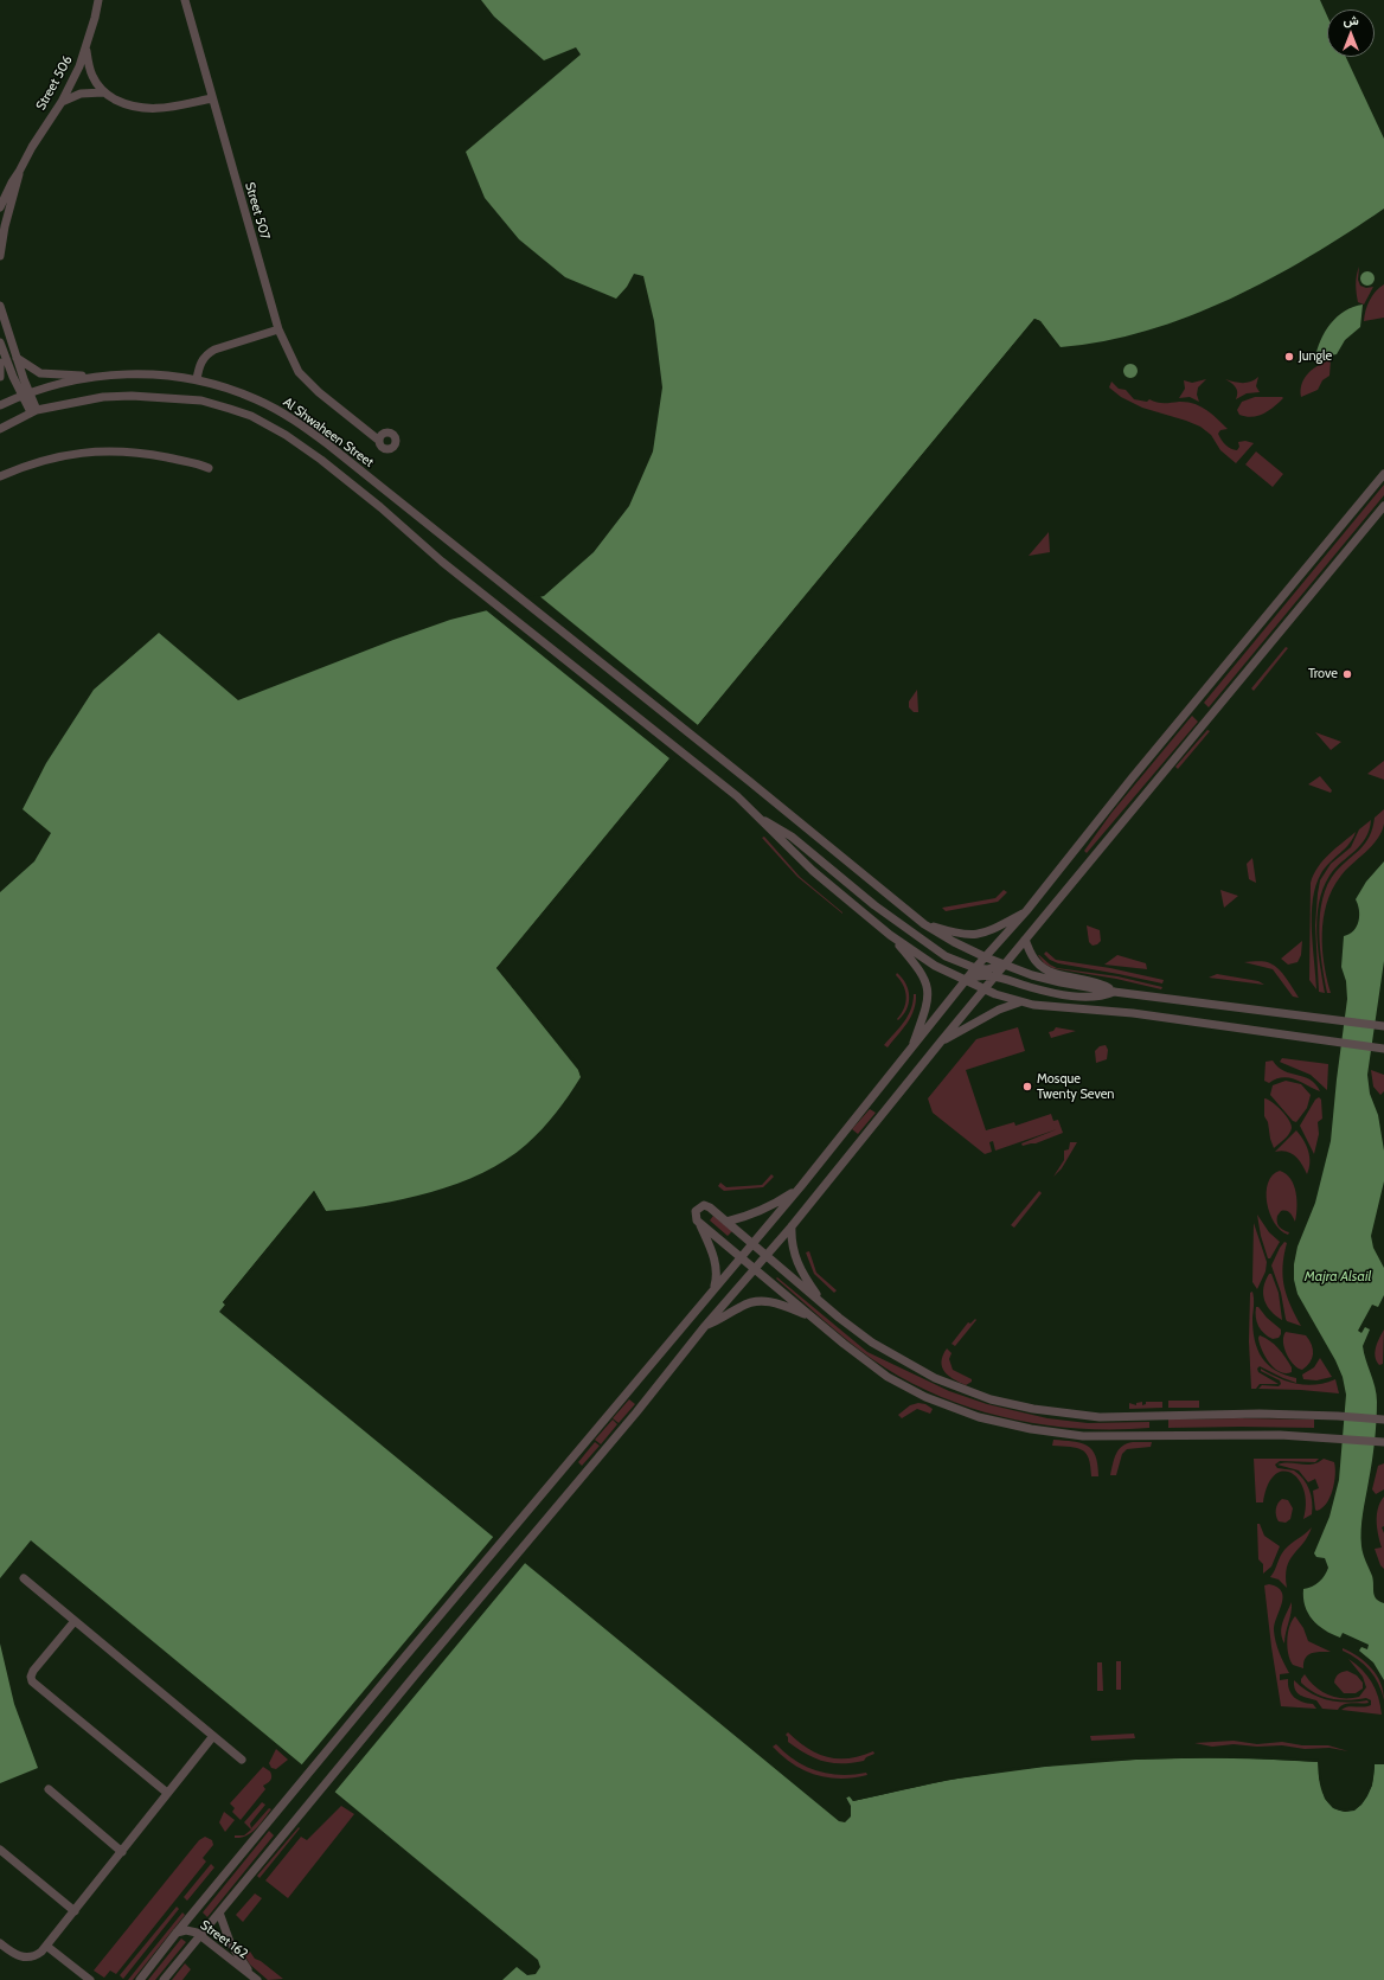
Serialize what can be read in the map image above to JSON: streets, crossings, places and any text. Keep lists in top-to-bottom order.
{
  "streets": {
    "street": [
      "Street 506",
      "Street 507",
      "Al Shwaheen Street",
      "Street 162"
    ]
  },
  "water": ["Majra Alsail"],
  "places": ["Jungle", "Trove", "Mosque Twenty Seven"],
  "north": "top"
}
